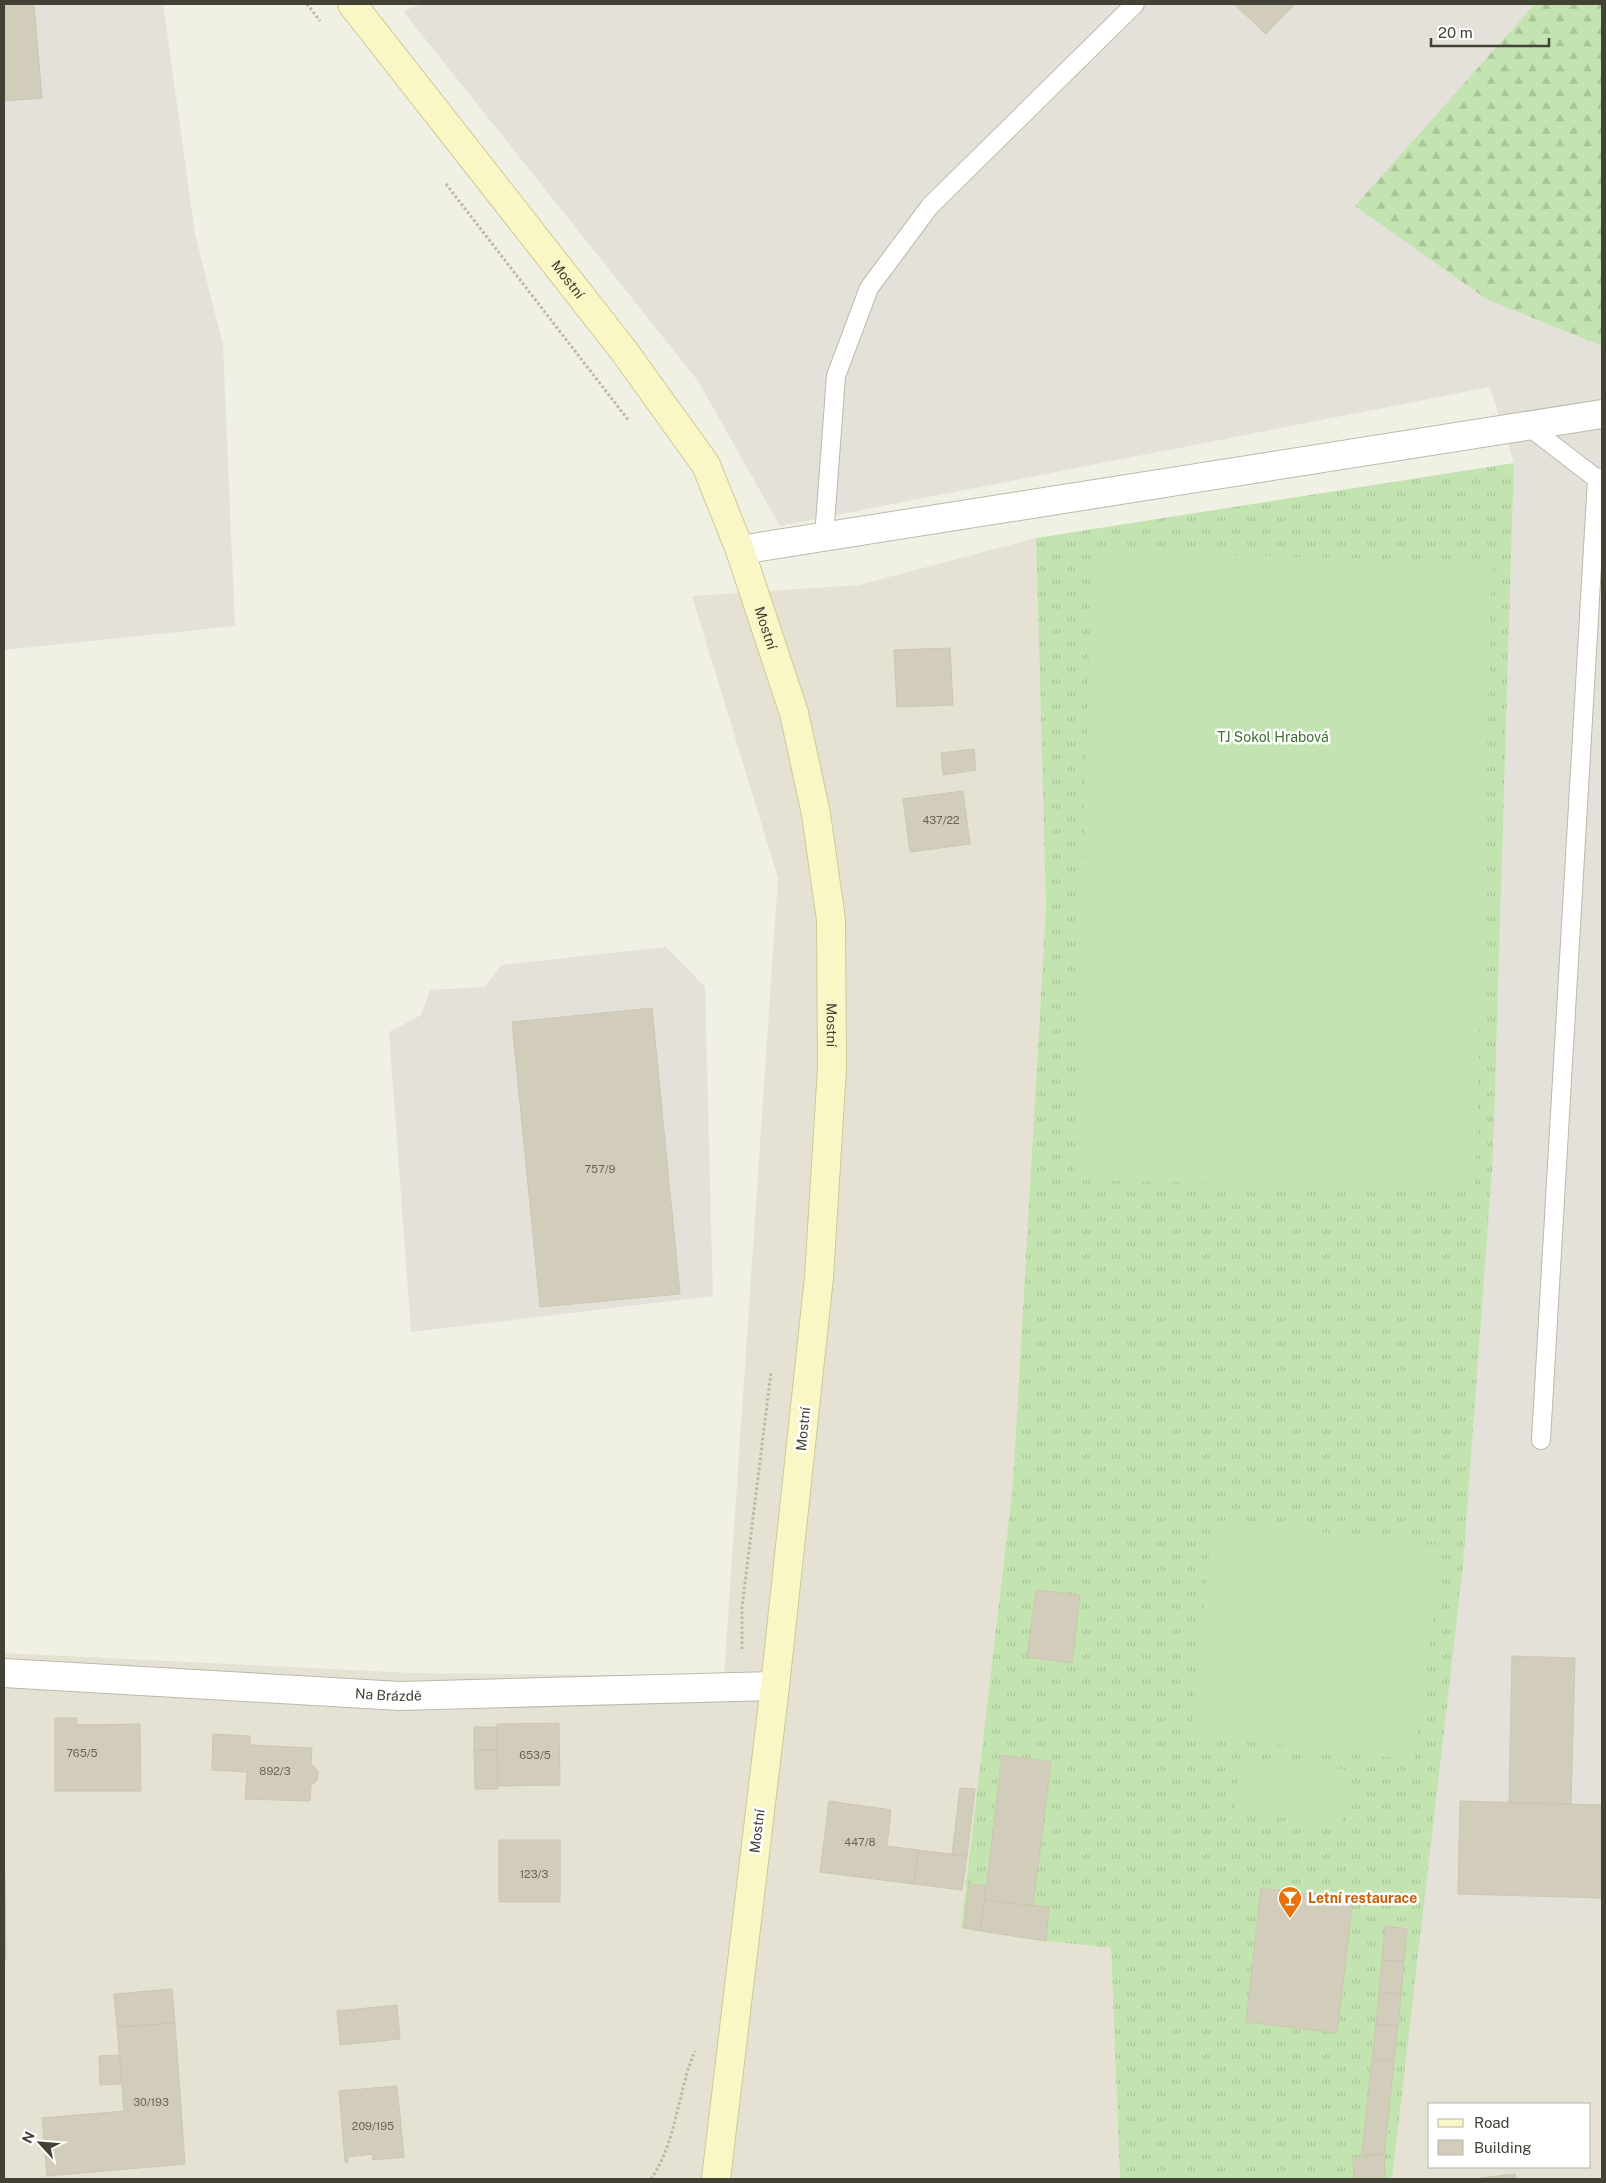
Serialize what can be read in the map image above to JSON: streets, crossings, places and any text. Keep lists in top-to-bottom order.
{
  "streets": {
    "main road": ["Mostní"],
    "street": ["Na Brázdě"]
  },
  "crossings": [
    ["Mostní", "Na Brázdě"]
  ],
  "parks": ["TJ Sokol Hrabová"],
  "places": {
    "bar": ["Letní restaurace"]
  },
  "house_numbers": [
    "437/22",
    "757/9",
    "765/5",
    "653/5",
    "892/3",
    "447/8",
    "123/3",
    "30/193",
    "209/195"
  ],
  "legend": ["Road", "Building"],
  "scale_bar": "20 m",
  "north": "top left"
}
